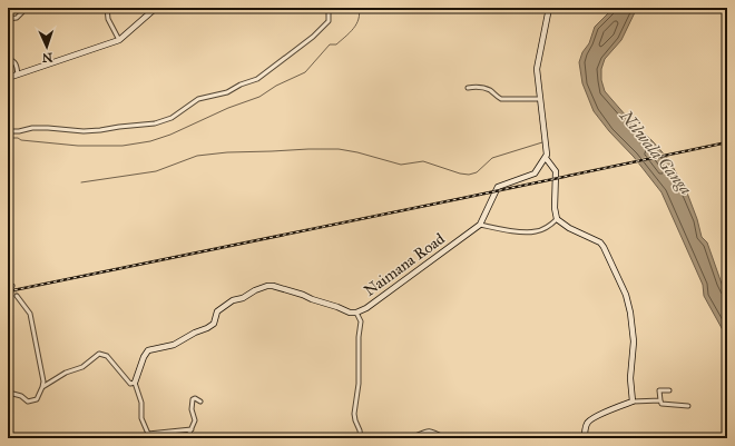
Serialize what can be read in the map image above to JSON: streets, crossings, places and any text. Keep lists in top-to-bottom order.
{
  "streets": {
    "street": ["Naimana Road"]
  },
  "water": ["Nilwala Ganga"],
  "north": "bottom"
}
